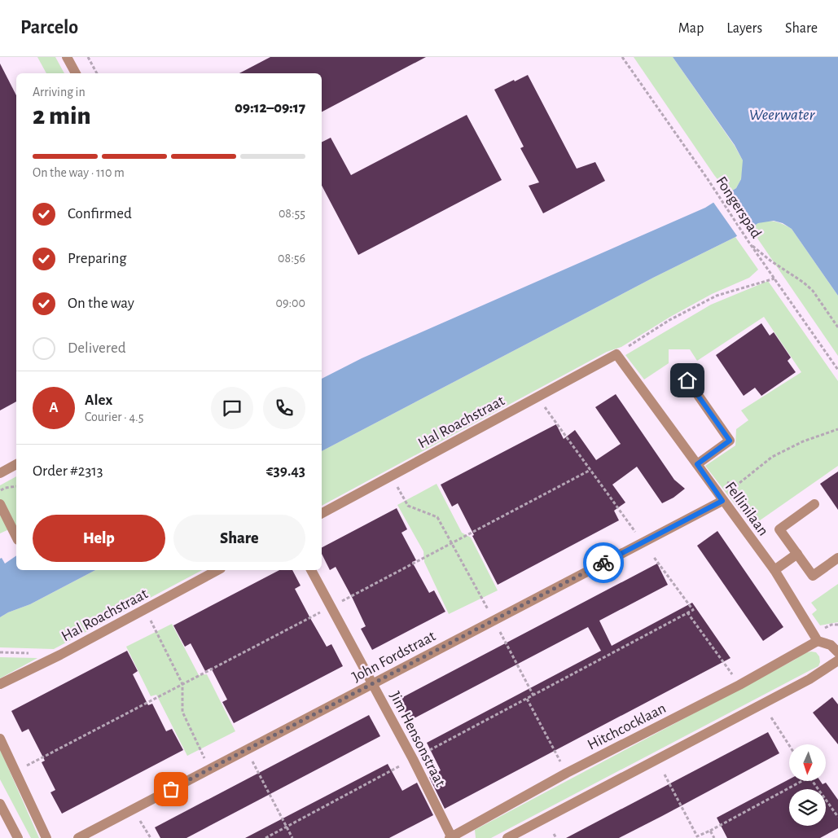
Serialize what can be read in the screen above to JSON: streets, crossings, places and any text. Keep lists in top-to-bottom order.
{
  "streets": {
    "street": [
      "Hal Roachstraat",
      "Fellinilaan",
      "John Fordstraat",
      "Hitchcocklaan",
      "Jim Hensonstraat"
    ],
    "path": ["Fongerspad"]
  },
  "crossings": [
    ["Hal Roachstraat", "Fellinilaan"],
    ["Fellinilaan", "John Fordstraat"],
    ["Fellinilaan", "Hitchcocklaan"],
    ["John Fordstraat", "Jim Hensonstraat"],
    ["Hitchcocklaan", "Jim Hensonstraat"]
  ],
  "water": ["Weerwater"],
  "north": "bottom",
  "page": {
    "header": "Parcelo",
    "nav": ["Map", "Layers", "Share"],
    "heading": ["2 min", "Arriving in", "09:12–09:17"],
    "panel": [
      "Alex",
      "Courier · 4.5",
      "Order #2313",
      "€39.43"
    ],
    "bar": "On the way · 110 m",
    "list": [
      ["Confirmed", "08:55"],
      ["Preparing", "08:56"],
      ["On the way", "09:00"],
      "Delivered"
    ],
    "round": "A",
    "buttons": ["Help", "Share"]
  }
}
